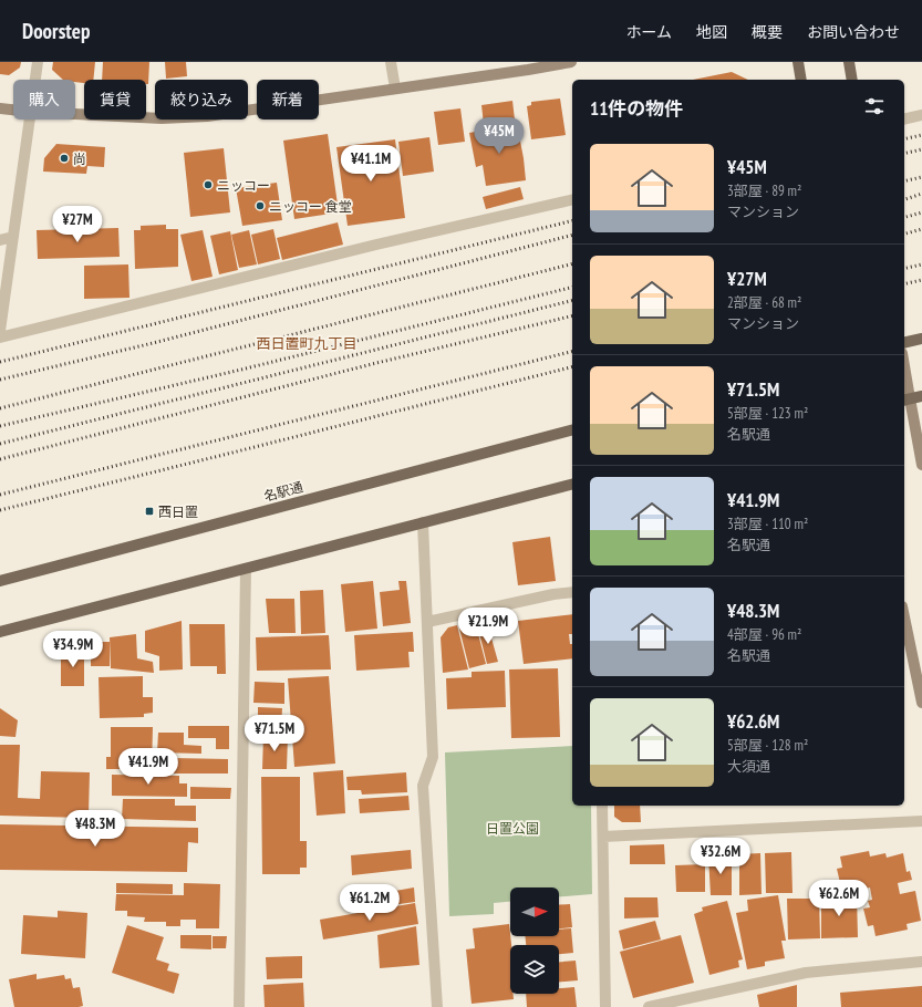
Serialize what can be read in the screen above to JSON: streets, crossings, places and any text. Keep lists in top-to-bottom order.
{
  "streets": {
    "main road": ["名駅通"]
  },
  "districts": ["西日置町九丁目"],
  "parks": ["日置公園"],
  "places": {
    "other": ["尚", "ニッコー", "ニッコー 食堂"],
    "transit": ["西日置"]
  },
  "north": "right",
  "page": {
    "header": "Doorstep",
    "nav": [
      "ホーム",
      "地図",
      "概要",
      "お問い合わせ"
    ],
    "chip": [
      "購入",
      "賃貸",
      "絞り込み",
      "新着"
    ],
    "heading": "11件の物件",
    "price": [
      "¥45M",
      "¥41.1M",
      "¥27M",
      "¥21.9M",
      "¥34.9M",
      "¥71.5M",
      "¥41.9M",
      "¥48.3M",
      "¥32.6M",
      "¥62.6M",
      "¥61.2M"
    ],
    "list": [
      {
        "name": "¥45M",
        "note": "3部屋 · 89 m² · マンション"
      },
      {
        "name": "¥27M",
        "note": "2部屋 · 68 m² · マンション"
      },
      {
        "name": "¥71.5M",
        "note": "5部屋 · 123 m² · 名駅通"
      },
      {
        "name": "¥41.9M",
        "note": "3部屋 · 110 m² · 名駅通"
      },
      {
        "name": "¥48.3M",
        "note": "4部屋 · 96 m² · 名駅通"
      },
      {
        "name": "¥62.6M",
        "note": "5部屋 · 128 m² · 大須通"
      }
    ]
  }
}
